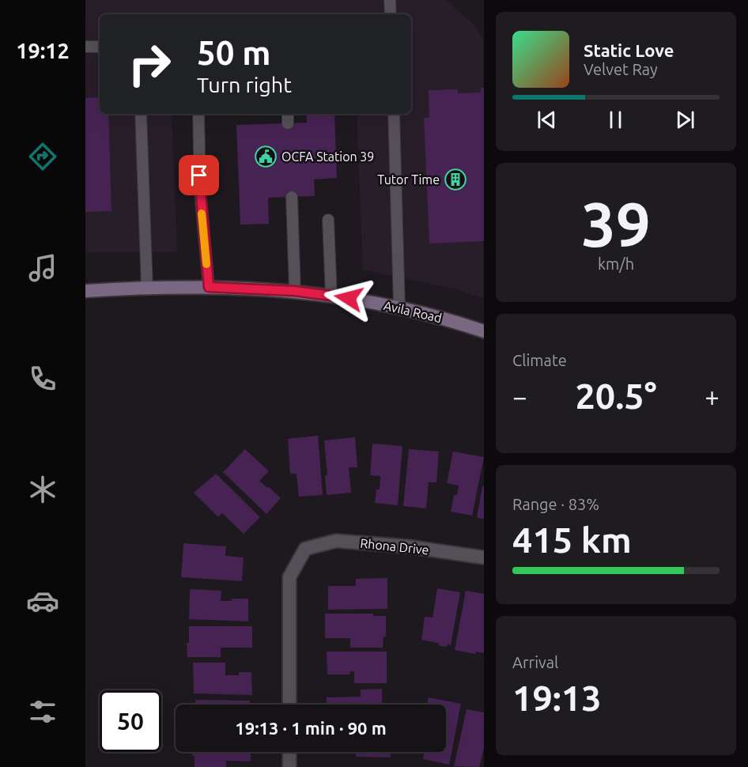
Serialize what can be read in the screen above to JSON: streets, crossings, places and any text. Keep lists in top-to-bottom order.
{
  "streets": {
    "main road": ["Avila Road"],
    "street": ["Rhona Drive"]
  },
  "places": {
    "public building": ["OCFA Station 39"],
    "building": ["Tutor Time"]
  },
  "page": {
    "tabs": "19:12",
    "turn": ["50 m", "Turn right"],
    "song": ["Static Love", "Velvet Ray"],
    "tile": [
      ["39", "km/h"],
      "Climate",
      ["Range · 83%", "415 km"],
      ["Arrival", "19:13"]
    ],
    "heat": ["−", "20.5°", "+"],
    "limit": "50",
    "trip": "19:13 · 1 min · 90 m"
  }
}
